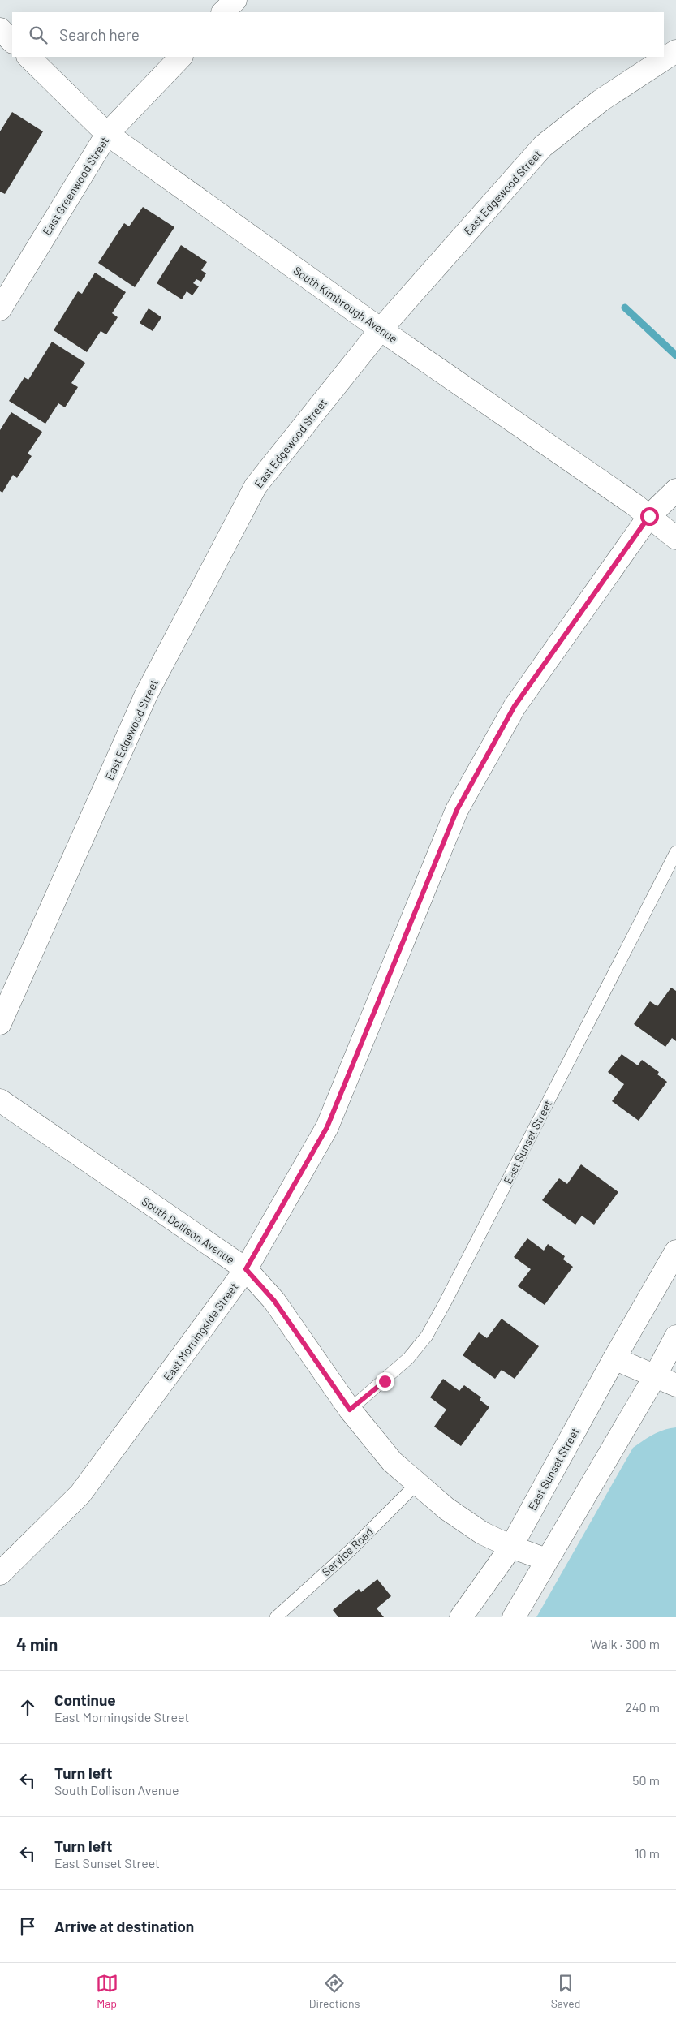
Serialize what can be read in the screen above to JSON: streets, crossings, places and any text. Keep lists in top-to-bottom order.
{
  "streets": {
    "street": [
      "East Greenwood Street",
      "East Edgewood Street",
      "South Kimbrough Avenue",
      "East Sunset Street",
      "South Dollison Avenue",
      "East Morningside Street"
    ],
    "lane": ["Service Road"]
  },
  "crossings": [
    ["East Greenwood Street", "South Kimbrough Avenue"],
    ["East Edgewood Street", "South Kimbrough Avenue"],
    ["South Kimbrough Avenue", "East Morningside Street"],
    ["East Sunset Street", "South Dollison Avenue"],
    ["South Dollison Avenue", "East Morningside Street"],
    ["South Dollison Avenue", "Service Road"]
  ],
  "page": {
    "search": "Search here",
    "heading": ["4 min", "Walk · 300 m"],
    "list": [
      ["Continue", "East Morningside Street", "240 m"],
      ["Turn left", "South Dollison Avenue", "50 m"],
      ["Turn left", "East Sunset Street", "10 m"],
      "Arrive at destination"
    ],
    "nav": ["Map", "Directions", "Saved"]
  }
}
